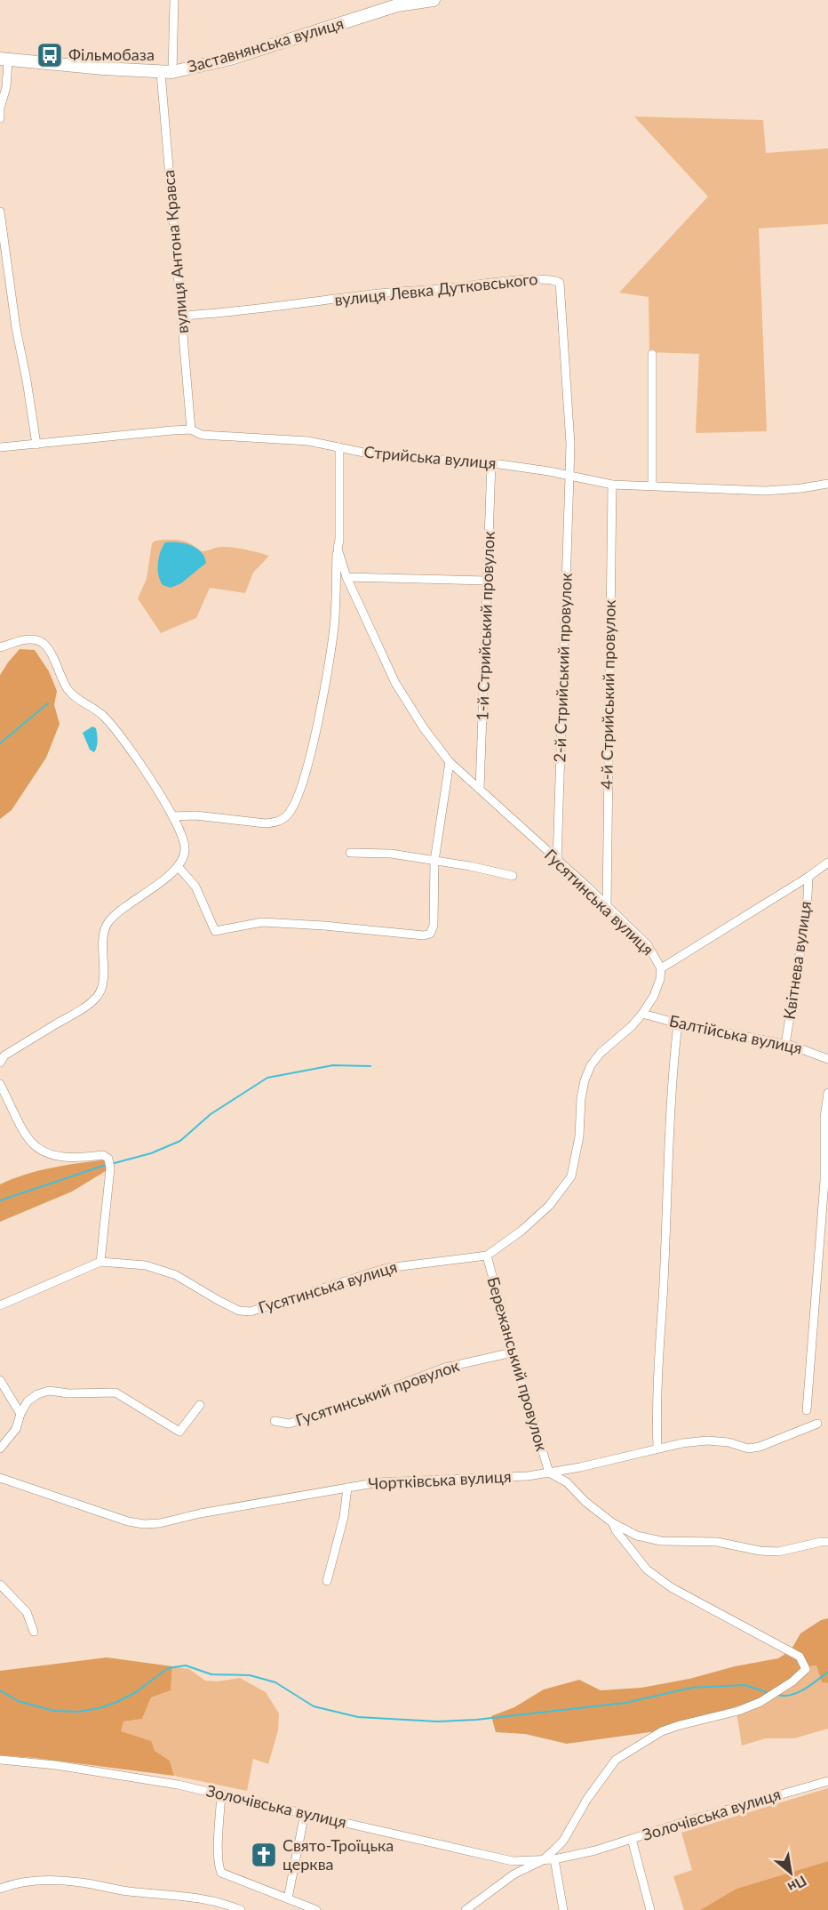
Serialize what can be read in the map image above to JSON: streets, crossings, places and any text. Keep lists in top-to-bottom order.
{
  "streets": {
    "street": [
      "Заставнянська вулиця",
      "вулиця Антона Кравса",
      "вулиця Левка Дутковського",
      "Стрийська вулиця",
      "1-й Стрийський провулок",
      "2-й Стрийський провулок",
      "4-й Стрийський провулок",
      "Гусятинська вулиця",
      "Квітнева вулиця",
      "Балтійська вулиця",
      "Бережанський провулок",
      "Гусятинський провулок",
      "Чортківська вулиця",
      "Золочівська вулиця"
    ]
  },
  "crossings": [
    ["Заставнянська вулиця", "вулиця Антона Кравса"],
    ["вулиця Антона Кравса", "вулиця Левка Дутковського"],
    ["вулиця Антона Кравса", "Стрийська вулиця"],
    ["вулиця Левка Дутковського", "Стрийська вулиця"],
    ["вулиця Левка Дутковського", "2-й Стрийський провулок"],
    ["Стрийська вулиця", "1-й Стрийський провулок"],
    ["Стрийська вулиця", "2-й Стрийський провулок"],
    ["Стрийська вулиця", "4-й Стрийський провулок"],
    ["1-й Стрийський провулок", "Гусятинська вулиця"],
    ["2-й Стрийський провулок", "Гусятинська вулиця"],
    ["4-й Стрийський провулок", "Гусятинська вулиця"],
    ["Гусятинська вулиця", "Балтійська вулиця"],
    ["Гусятинська вулиця", "Бережанський провулок"],
    ["Квітнева вулиця", "Балтійська вулиця"],
    ["Бережанський провулок", "Гусятинський провулок"],
    ["Бережанський провулок", "Чортківська вулиця"]
  ],
  "places": {
    "bus stop": ["Фільмобаза"],
    "church": ["Свято-Троїцька церква"]
  },
  "north": "bottom right"
}
